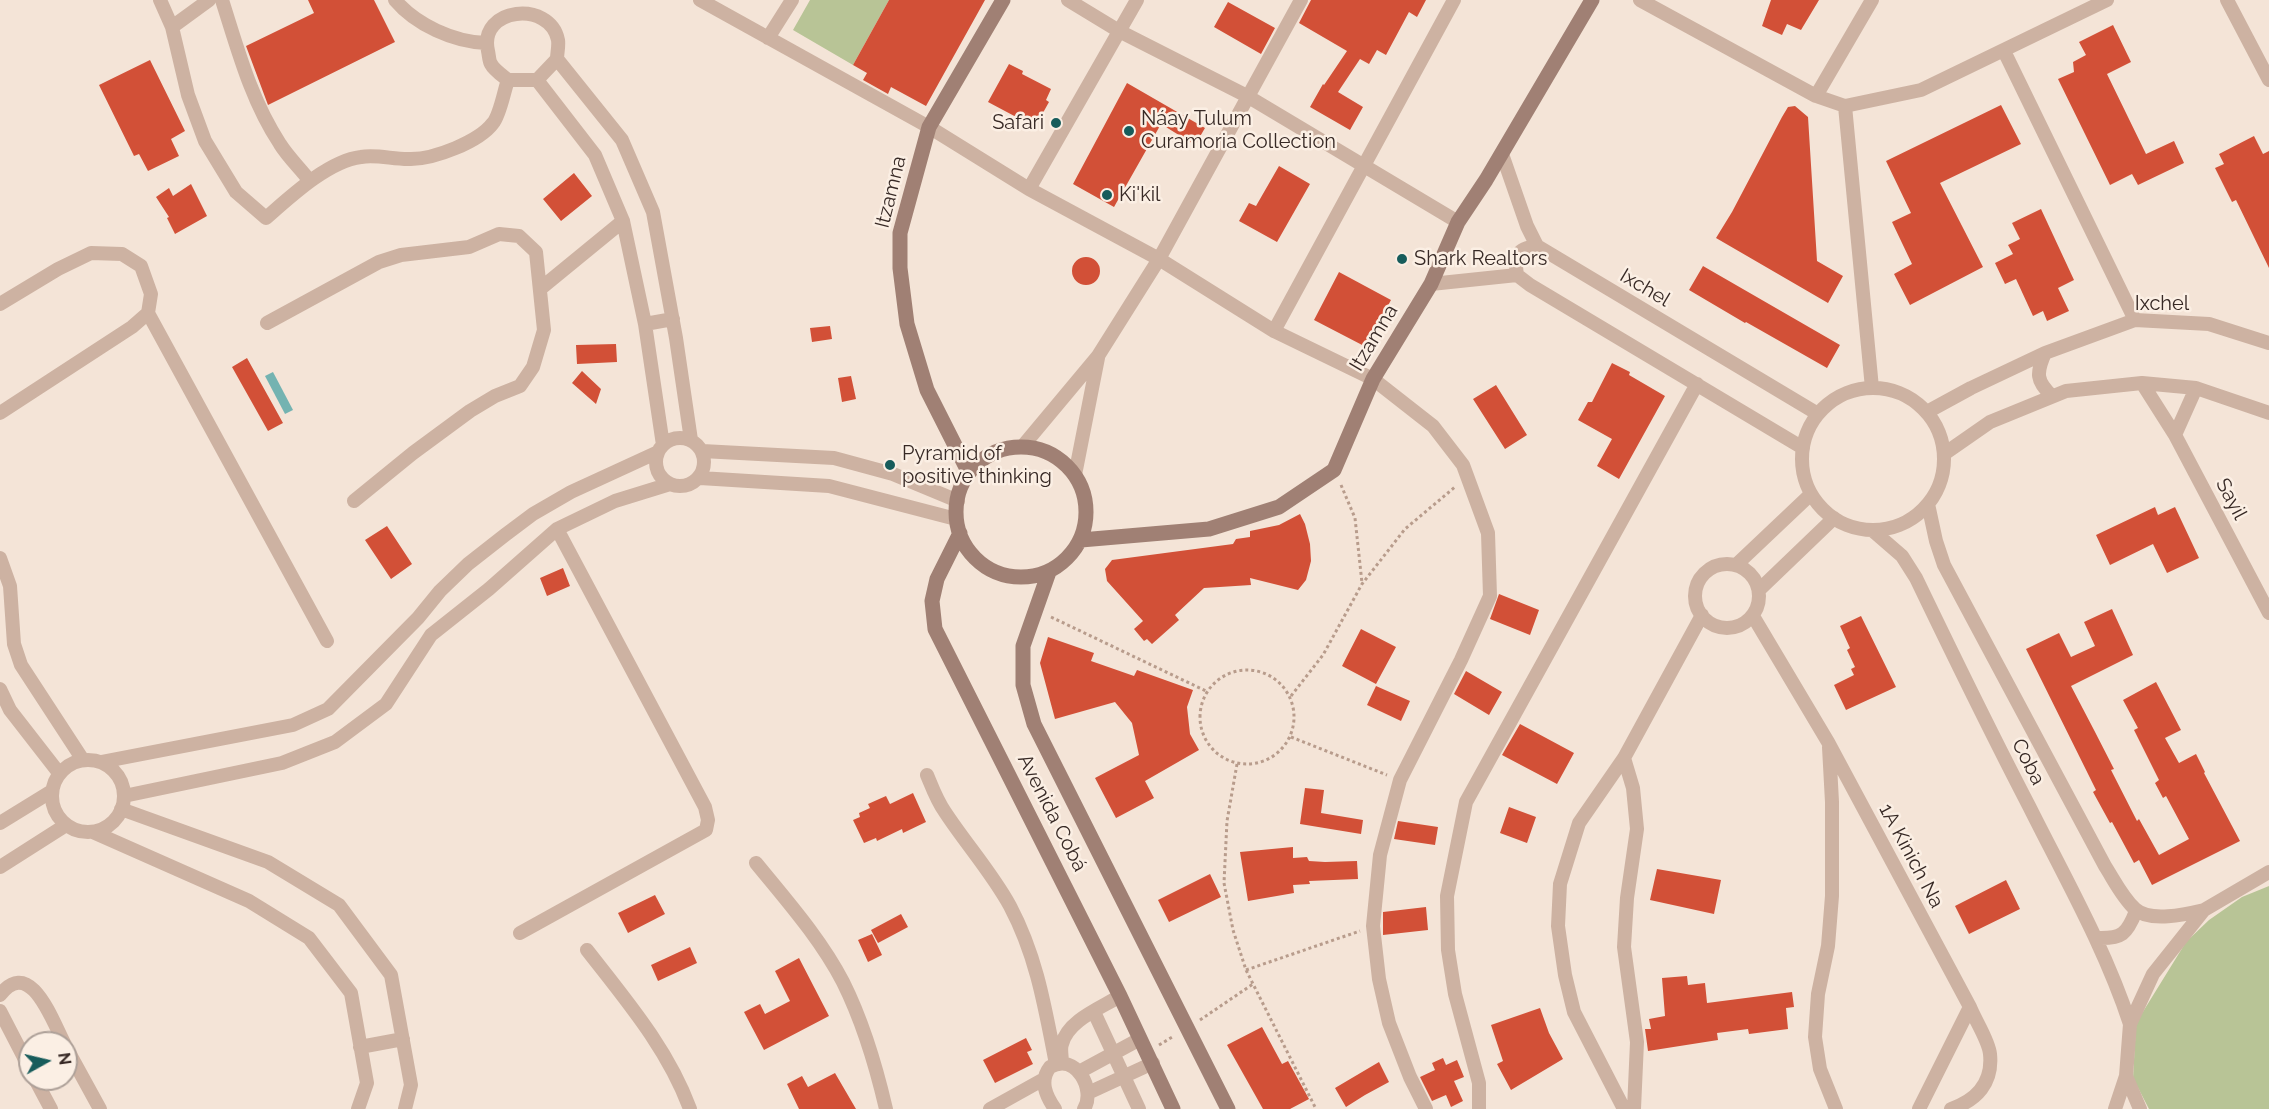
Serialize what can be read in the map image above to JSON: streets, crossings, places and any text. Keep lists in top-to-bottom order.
{
  "streets": {
    "street": [
      "Itzamna",
      "Ixchel",
      "Sayil",
      "Coba",
      "Avenida Cobá",
      "1A Kinich Na"
    ]
  },
  "crossings": [
    ["Itzamna", "Avenida Cobá"],
    ["Ixchel", "Coba"]
  ],
  "places": [
    "Safari",
    "Náay Tulum Curamoria Collection",
    "Ki'kil",
    "Shark Realtors",
    "Pyramid of positive thinking"
  ],
  "north": "right"
}
